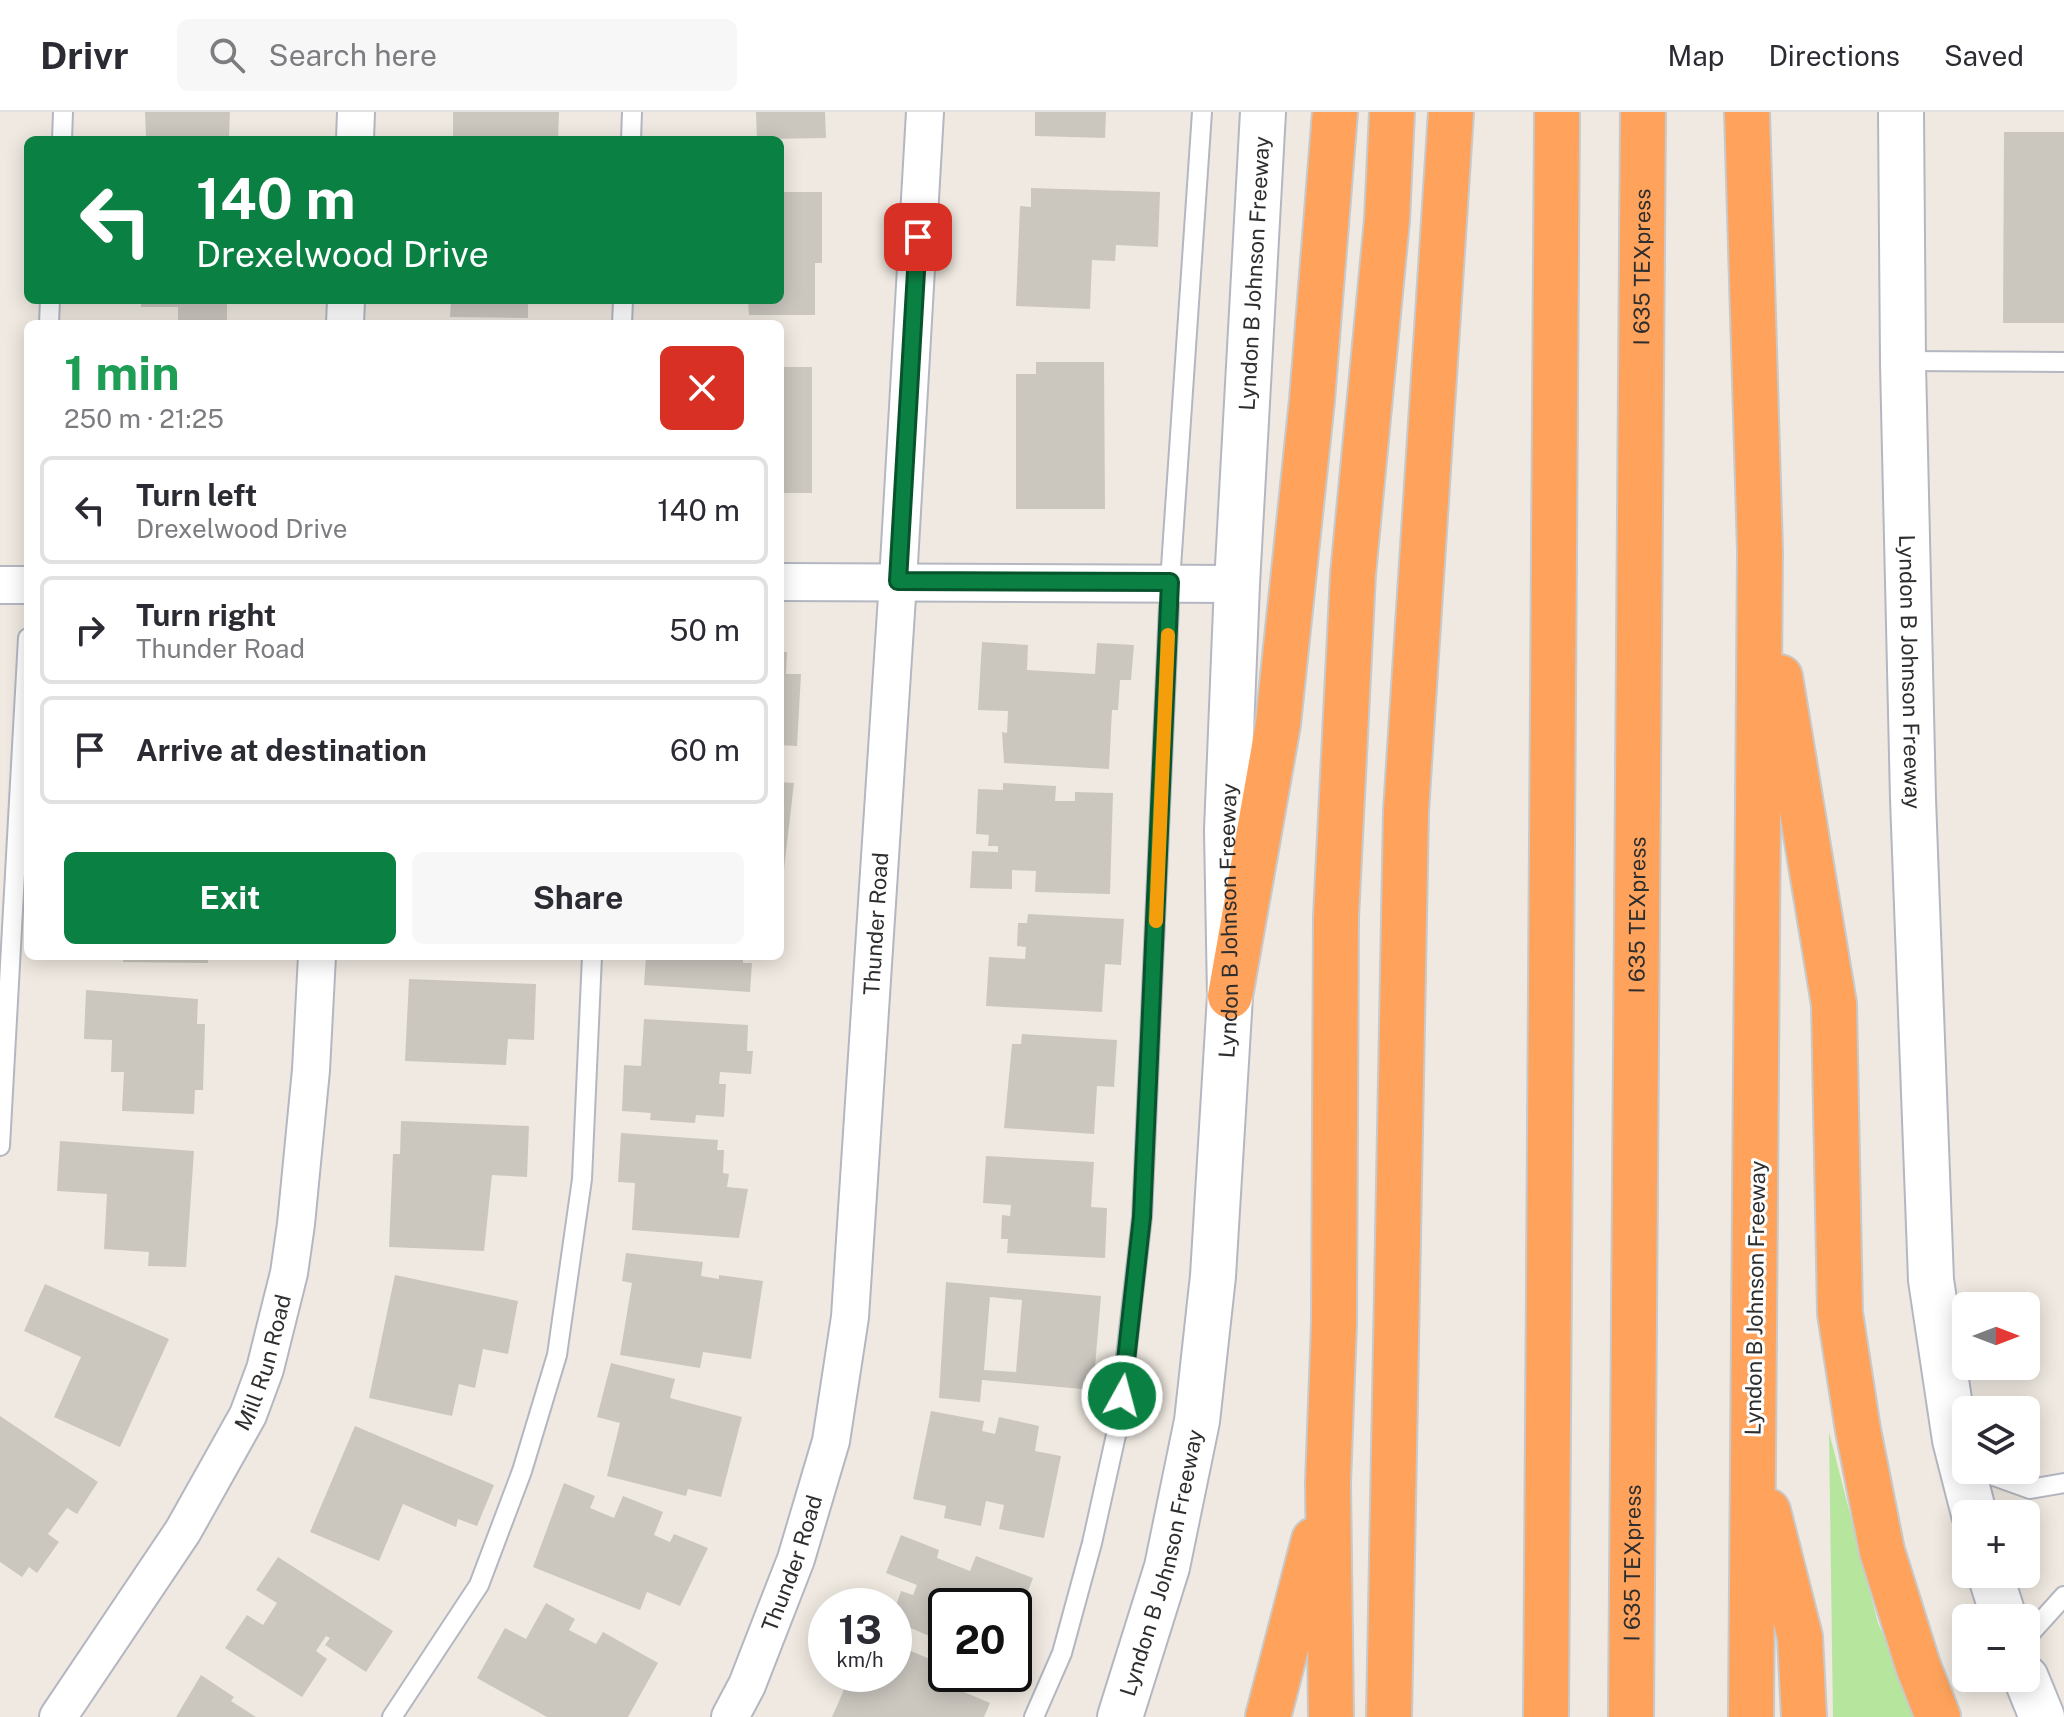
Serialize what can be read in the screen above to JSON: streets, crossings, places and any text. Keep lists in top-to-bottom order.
{
  "streets": {
    "highway": ["I 635 TEXpress", "Lyndon B Johnson Freeway"],
    "street": ["Thunder Road", "Mill Run Road"]
  },
  "north": "right",
  "page": {
    "header": "Drivr",
    "search": "Search here",
    "nav": ["Map", "Directions", "Saved"],
    "turn": ["140 m", "Drexelwood Drive"],
    "heading": ["1 min", "250 m · 21:25"],
    "list": [
      {
        "name": "Turn left",
        "note": "Drexelwood Drive",
        "value": "140 m"
      },
      {
        "name": "Turn right",
        "note": "Thunder Road",
        "value": "50 m"
      },
      {
        "name": "Arrive at destination",
        "value": "60 m"
      }
    ],
    "buttons": ["Exit", "Share"],
    "map_buttons": ["+", "−"],
    "speed": "13 km/h",
    "limit": "20"
  }
}
